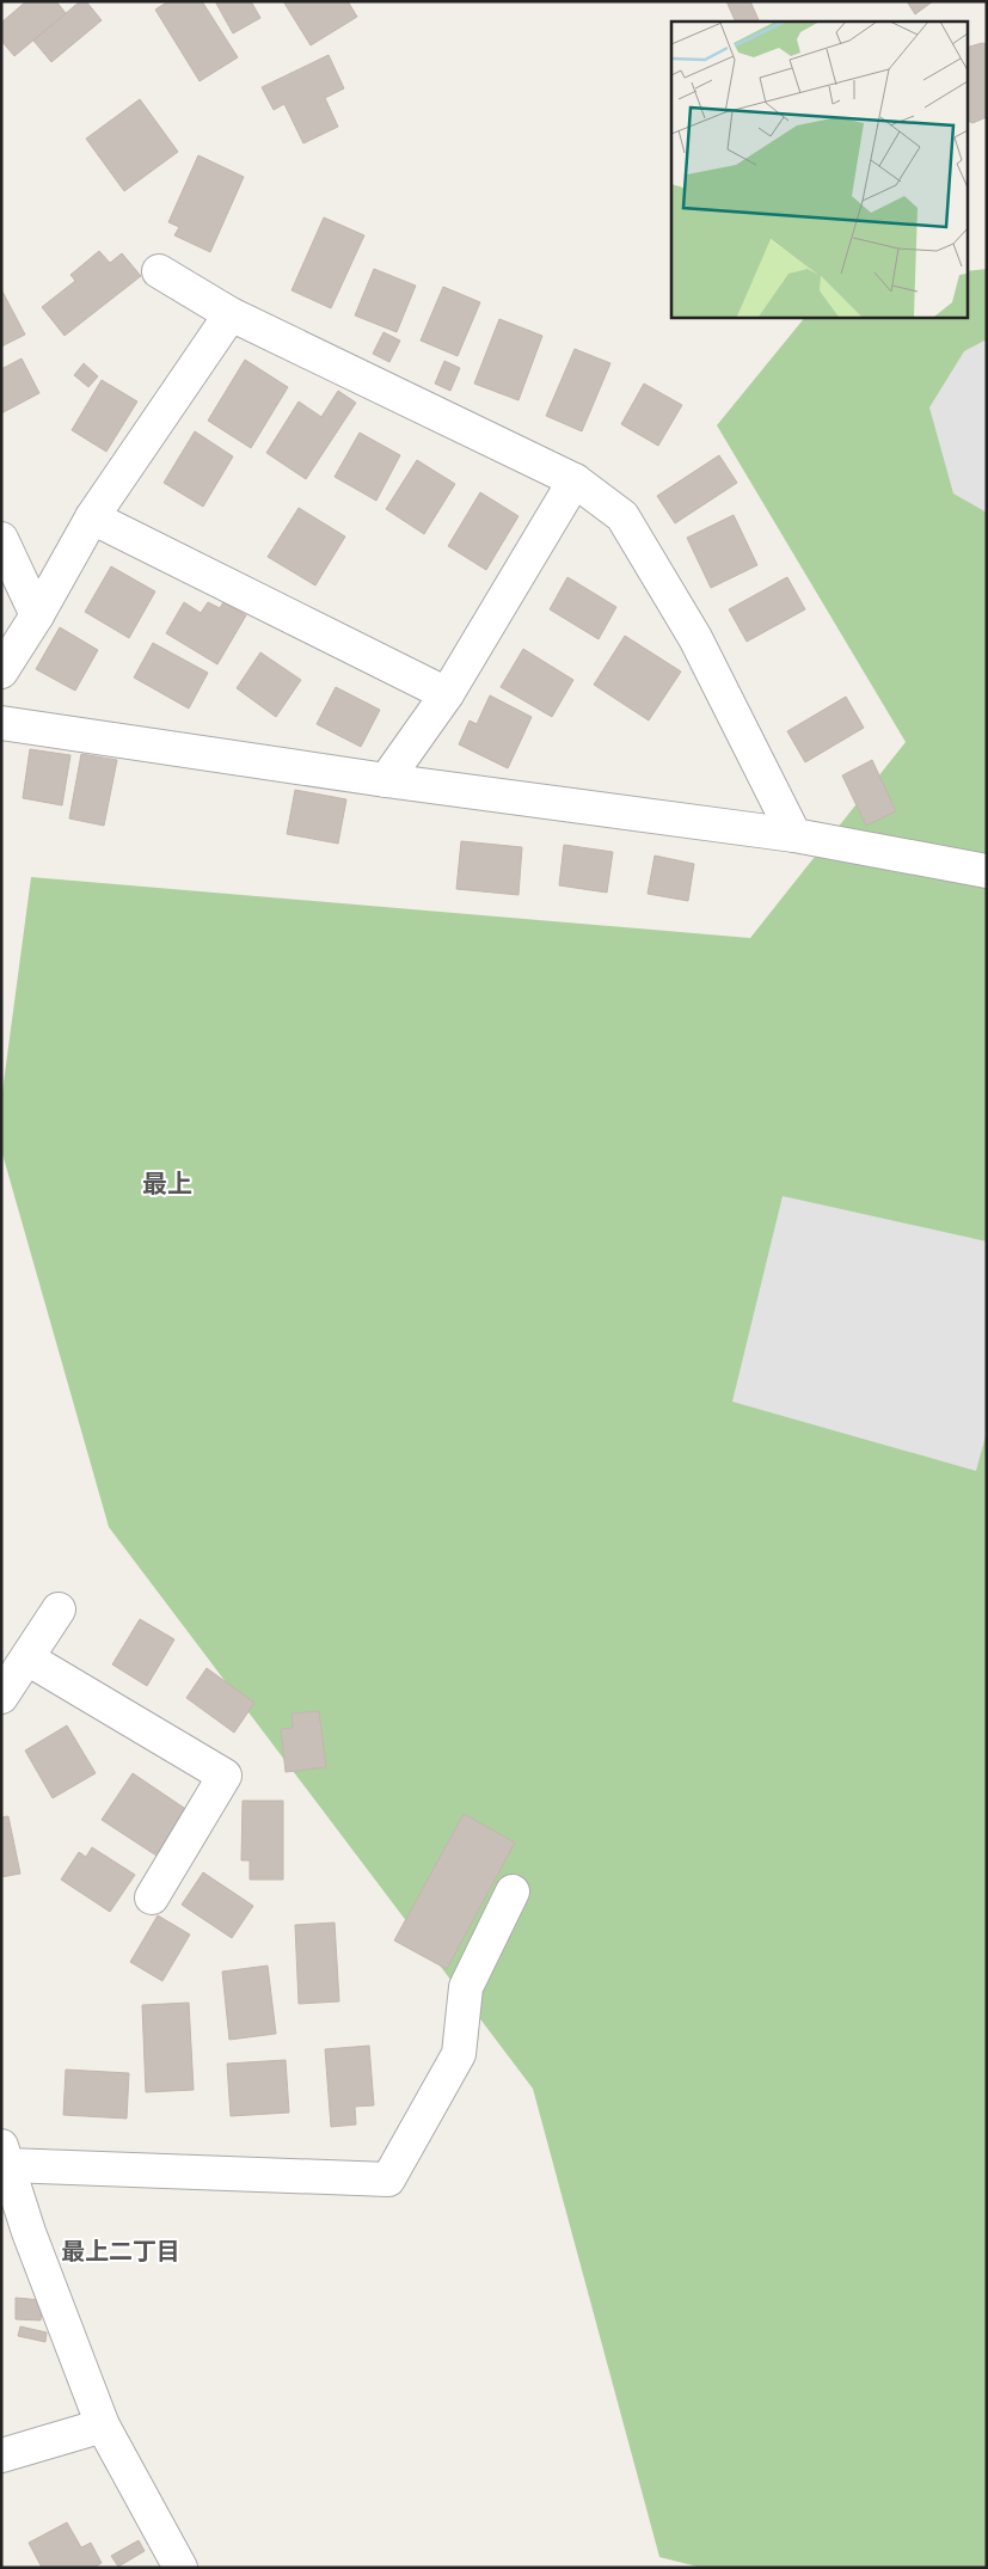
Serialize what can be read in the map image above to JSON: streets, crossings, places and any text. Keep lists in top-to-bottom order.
{
  "districts": ["最上", "最上二丁目"]
}
